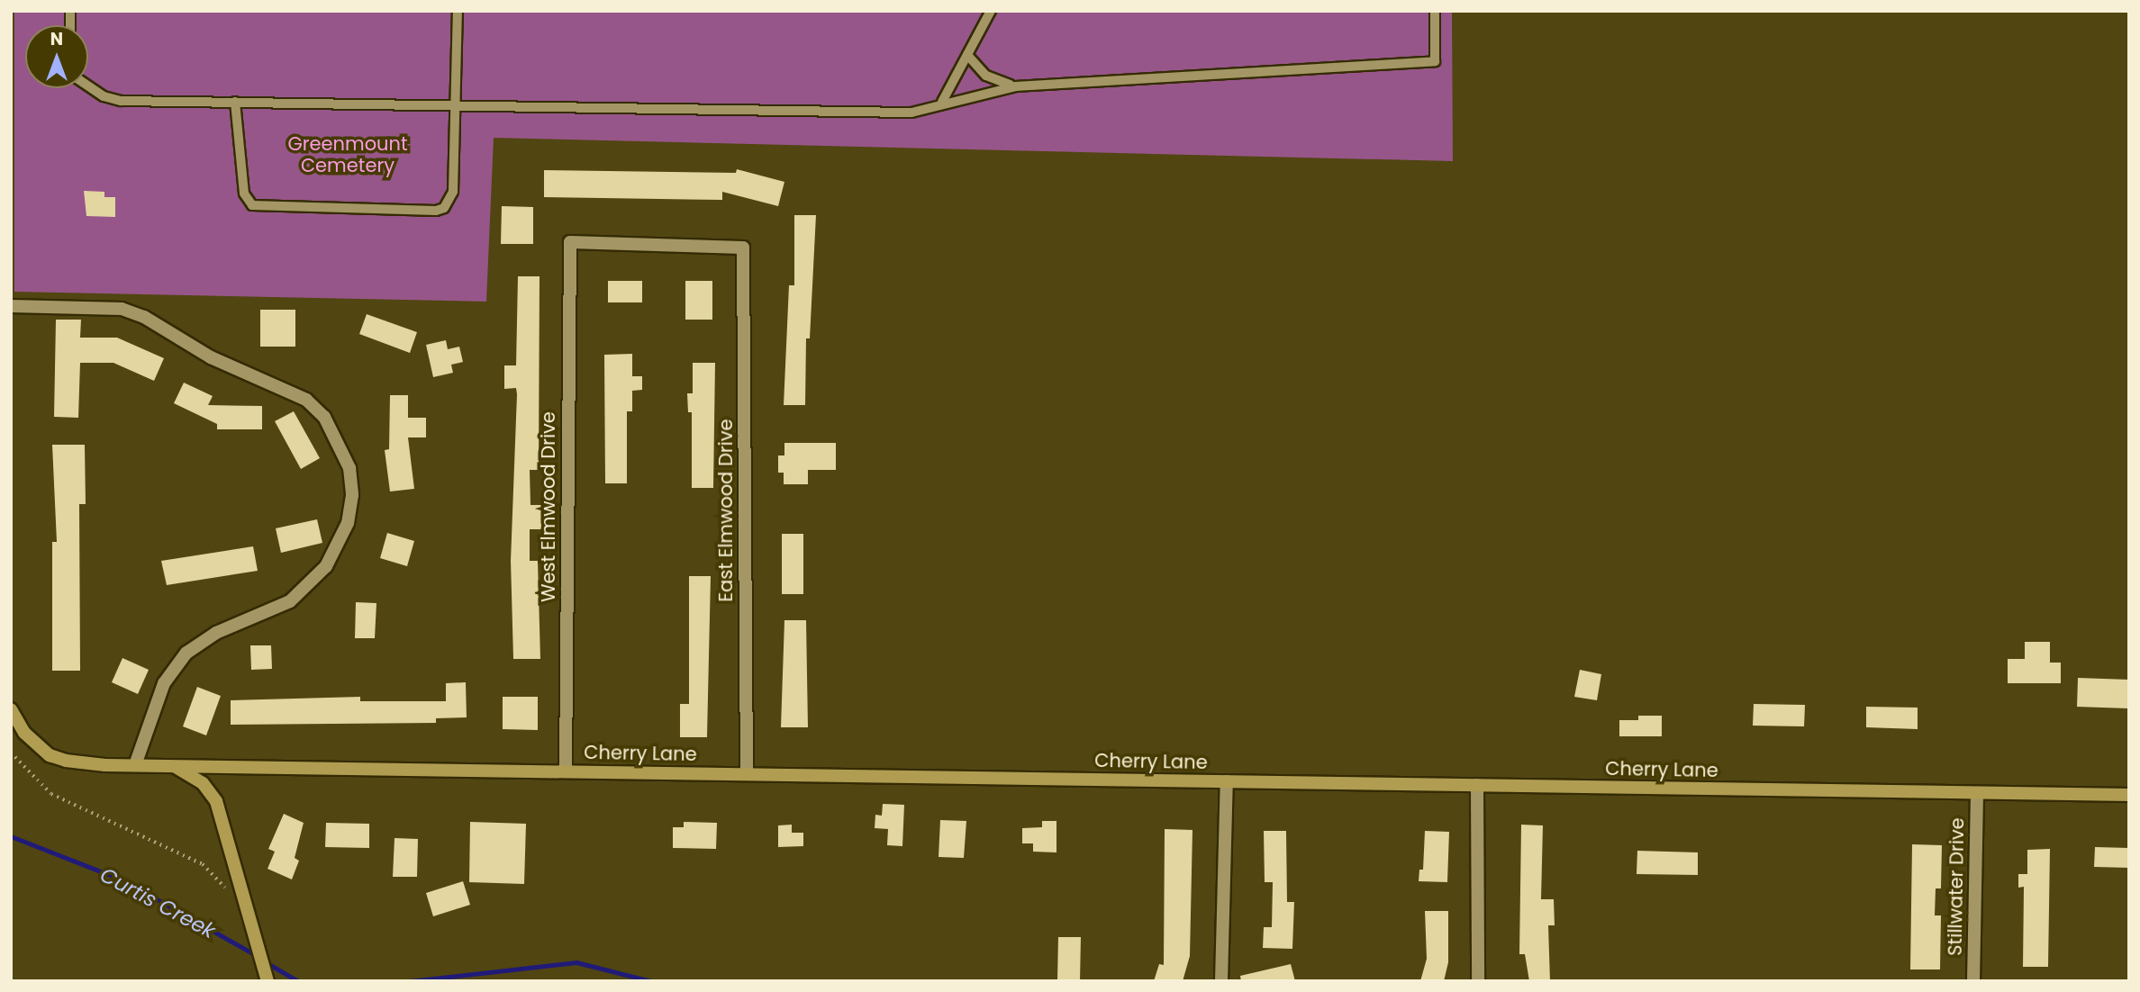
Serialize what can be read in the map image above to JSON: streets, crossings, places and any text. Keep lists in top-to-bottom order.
{
  "streets": {
    "street": [
      "West Elmwood Drive",
      "East Elmwood Drive",
      "Cherry Lane",
      "Stillwater Drive"
    ]
  },
  "crossings": [
    ["West Elmwood Drive", "East Elmwood Drive"],
    ["West Elmwood Drive", "Cherry Lane"],
    ["East Elmwood Drive", "Cherry Lane"],
    ["Cherry Lane", "Stillwater Drive"]
  ],
  "water": ["Curtis Creek"],
  "parks": ["Greenmount Cemetery"],
  "north": "top"
}
